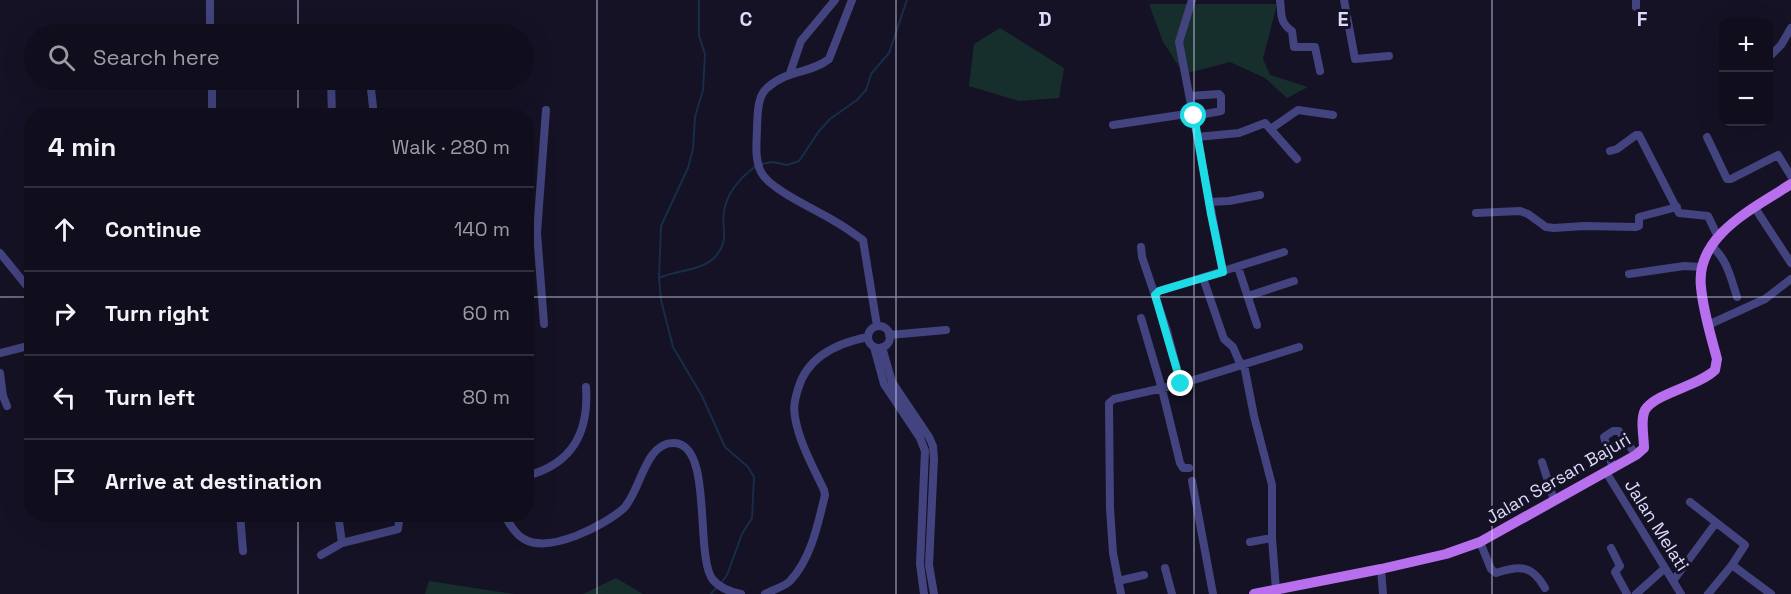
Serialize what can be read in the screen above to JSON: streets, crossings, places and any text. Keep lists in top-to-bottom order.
{
  "streets": {
    "main road": ["Jalan Sersan Bajuri"],
    "street": ["Jalan Melati"]
  },
  "crossings": [
    ["Jalan Sersan Bajuri", "Jalan Melati"]
  ],
  "page": {
    "map_buttons": ["+", "−"],
    "search": "Search here",
    "heading": ["4 min", "Walk · 280 m"],
    "list": [
      ["Continue", "140 m"],
      ["Turn right", "60 m"],
      ["Turn left", "80 m"],
      "Arrive at destination"
    ]
  },
  "grid": {
    "columns": [
      "C",
      "D",
      "E",
      "F"
    ]
  }
}
